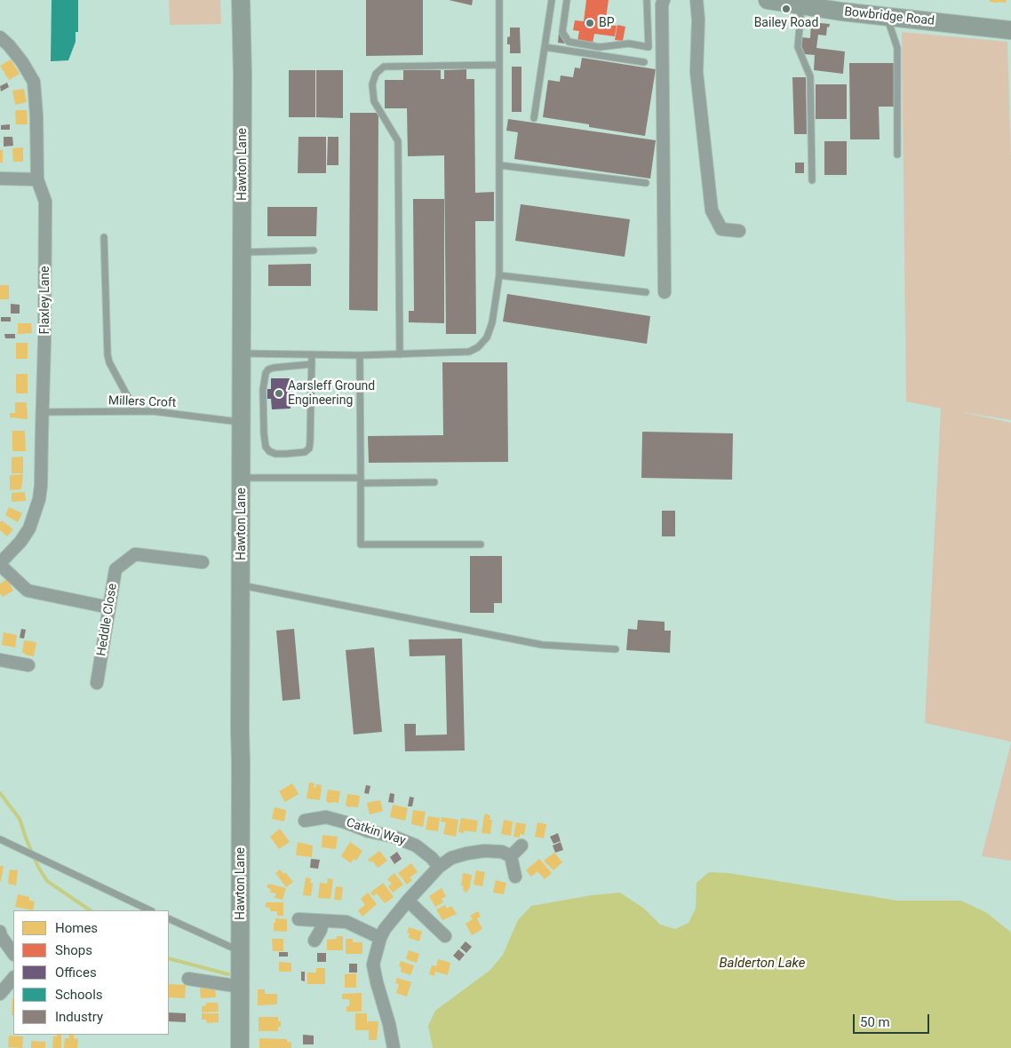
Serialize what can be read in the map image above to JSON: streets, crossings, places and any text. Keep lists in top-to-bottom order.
{
  "streets": {
    "street": [
      "Bowbridge Road",
      "Hawton Lane",
      "Flaxley Lane",
      "Heddle Close",
      "Catkin Way"
    ],
    "lane": ["Millers Croft"]
  },
  "crossings": [
    ["Hawton Lane", "Millers Croft"],
    ["Flaxley Lane", "Millers Croft"]
  ],
  "water": ["Balderton Lake"],
  "places": ["Bailey Road", "BP", "Aarsleff Ground Engineering"],
  "legend": [
    "Homes",
    "Shops",
    "Offices",
    "Schools",
    "Industry"
  ],
  "scale_bar": "50 m"
}
